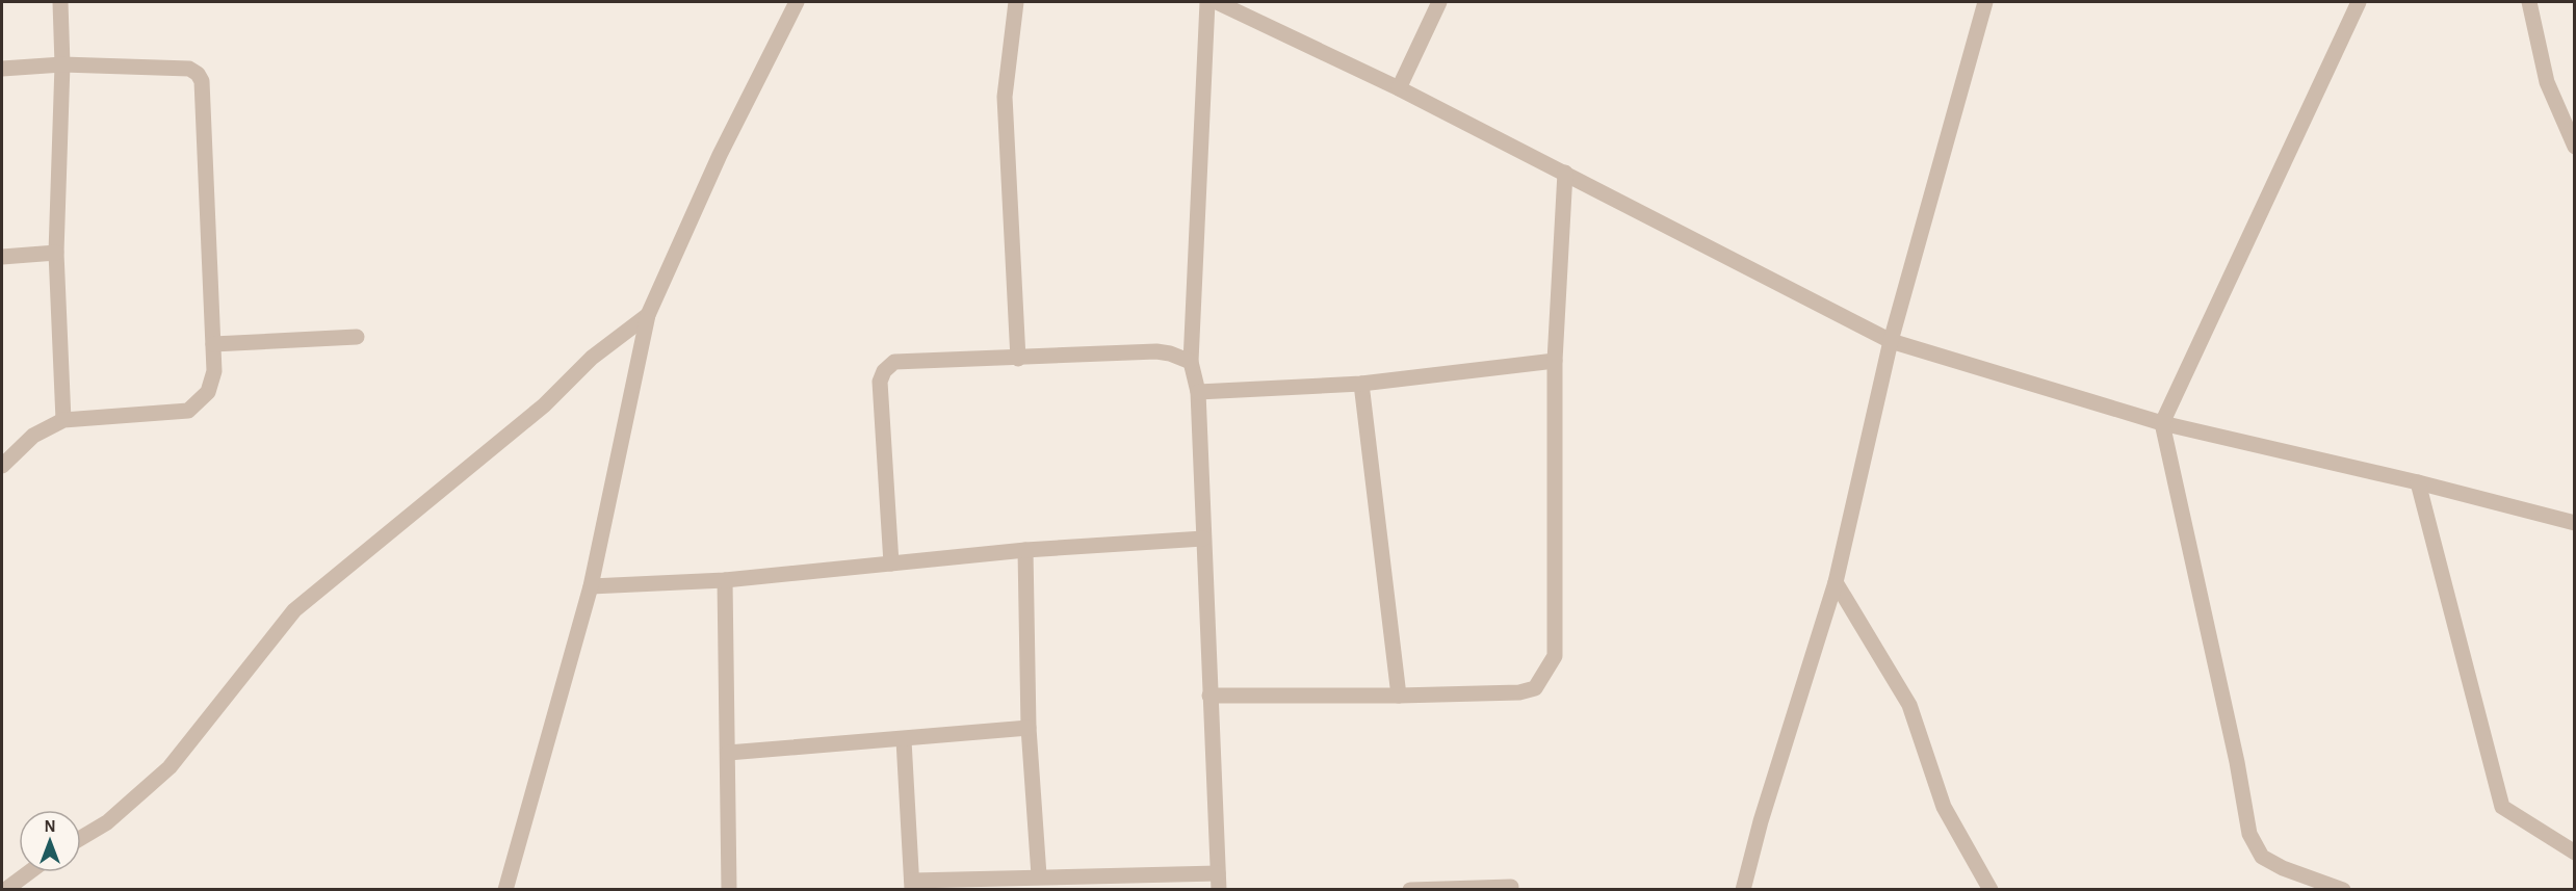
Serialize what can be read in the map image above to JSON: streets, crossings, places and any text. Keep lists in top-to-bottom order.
{
  "north": "top"
}
